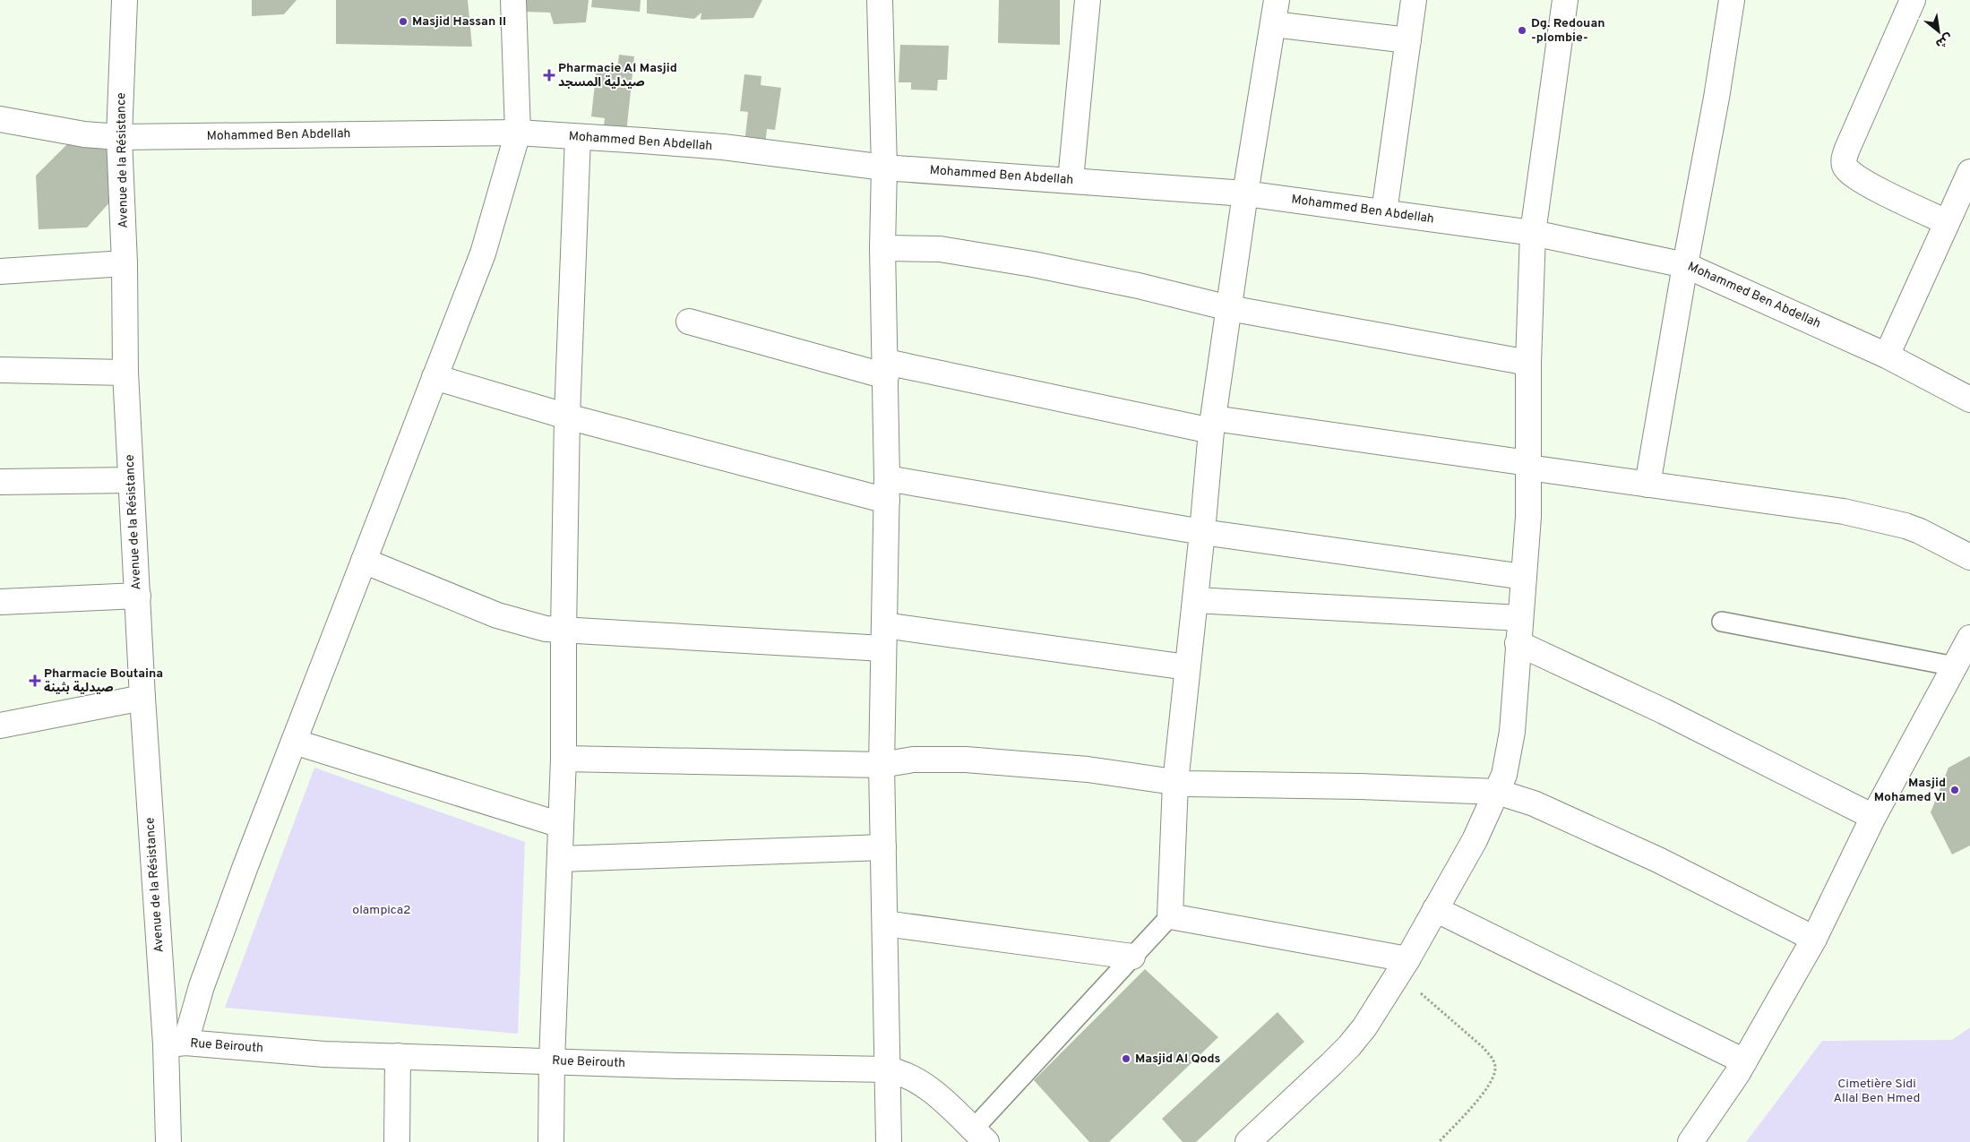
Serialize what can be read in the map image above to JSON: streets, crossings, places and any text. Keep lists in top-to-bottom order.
{
  "streets": {
    "street": ["Mohammed Ben Abdellah", "Avenue de la Résistance", "Rue Beirouth"]
  },
  "crossings": [
    ["Mohammed Ben Abdellah", "Avenue de la Résistance"],
    ["Avenue de la Résistance", "Rue Beirouth"]
  ],
  "parks": ["olampica2", "Cimetière Sidi Allal Ben Hmed"],
  "places": {
    "other": [
      "Masjid Hassan II",
      "Dg. Redouan -plombie-",
      "Masjid Mohamed VI",
      "Masjid Al Qods"
    ],
    "health": ["Pharmacie Al Masjid صيدلية المسجد", "Pharmacie Boutaina صيدلية بثينة"]
  },
  "north": "bottom right"
}
